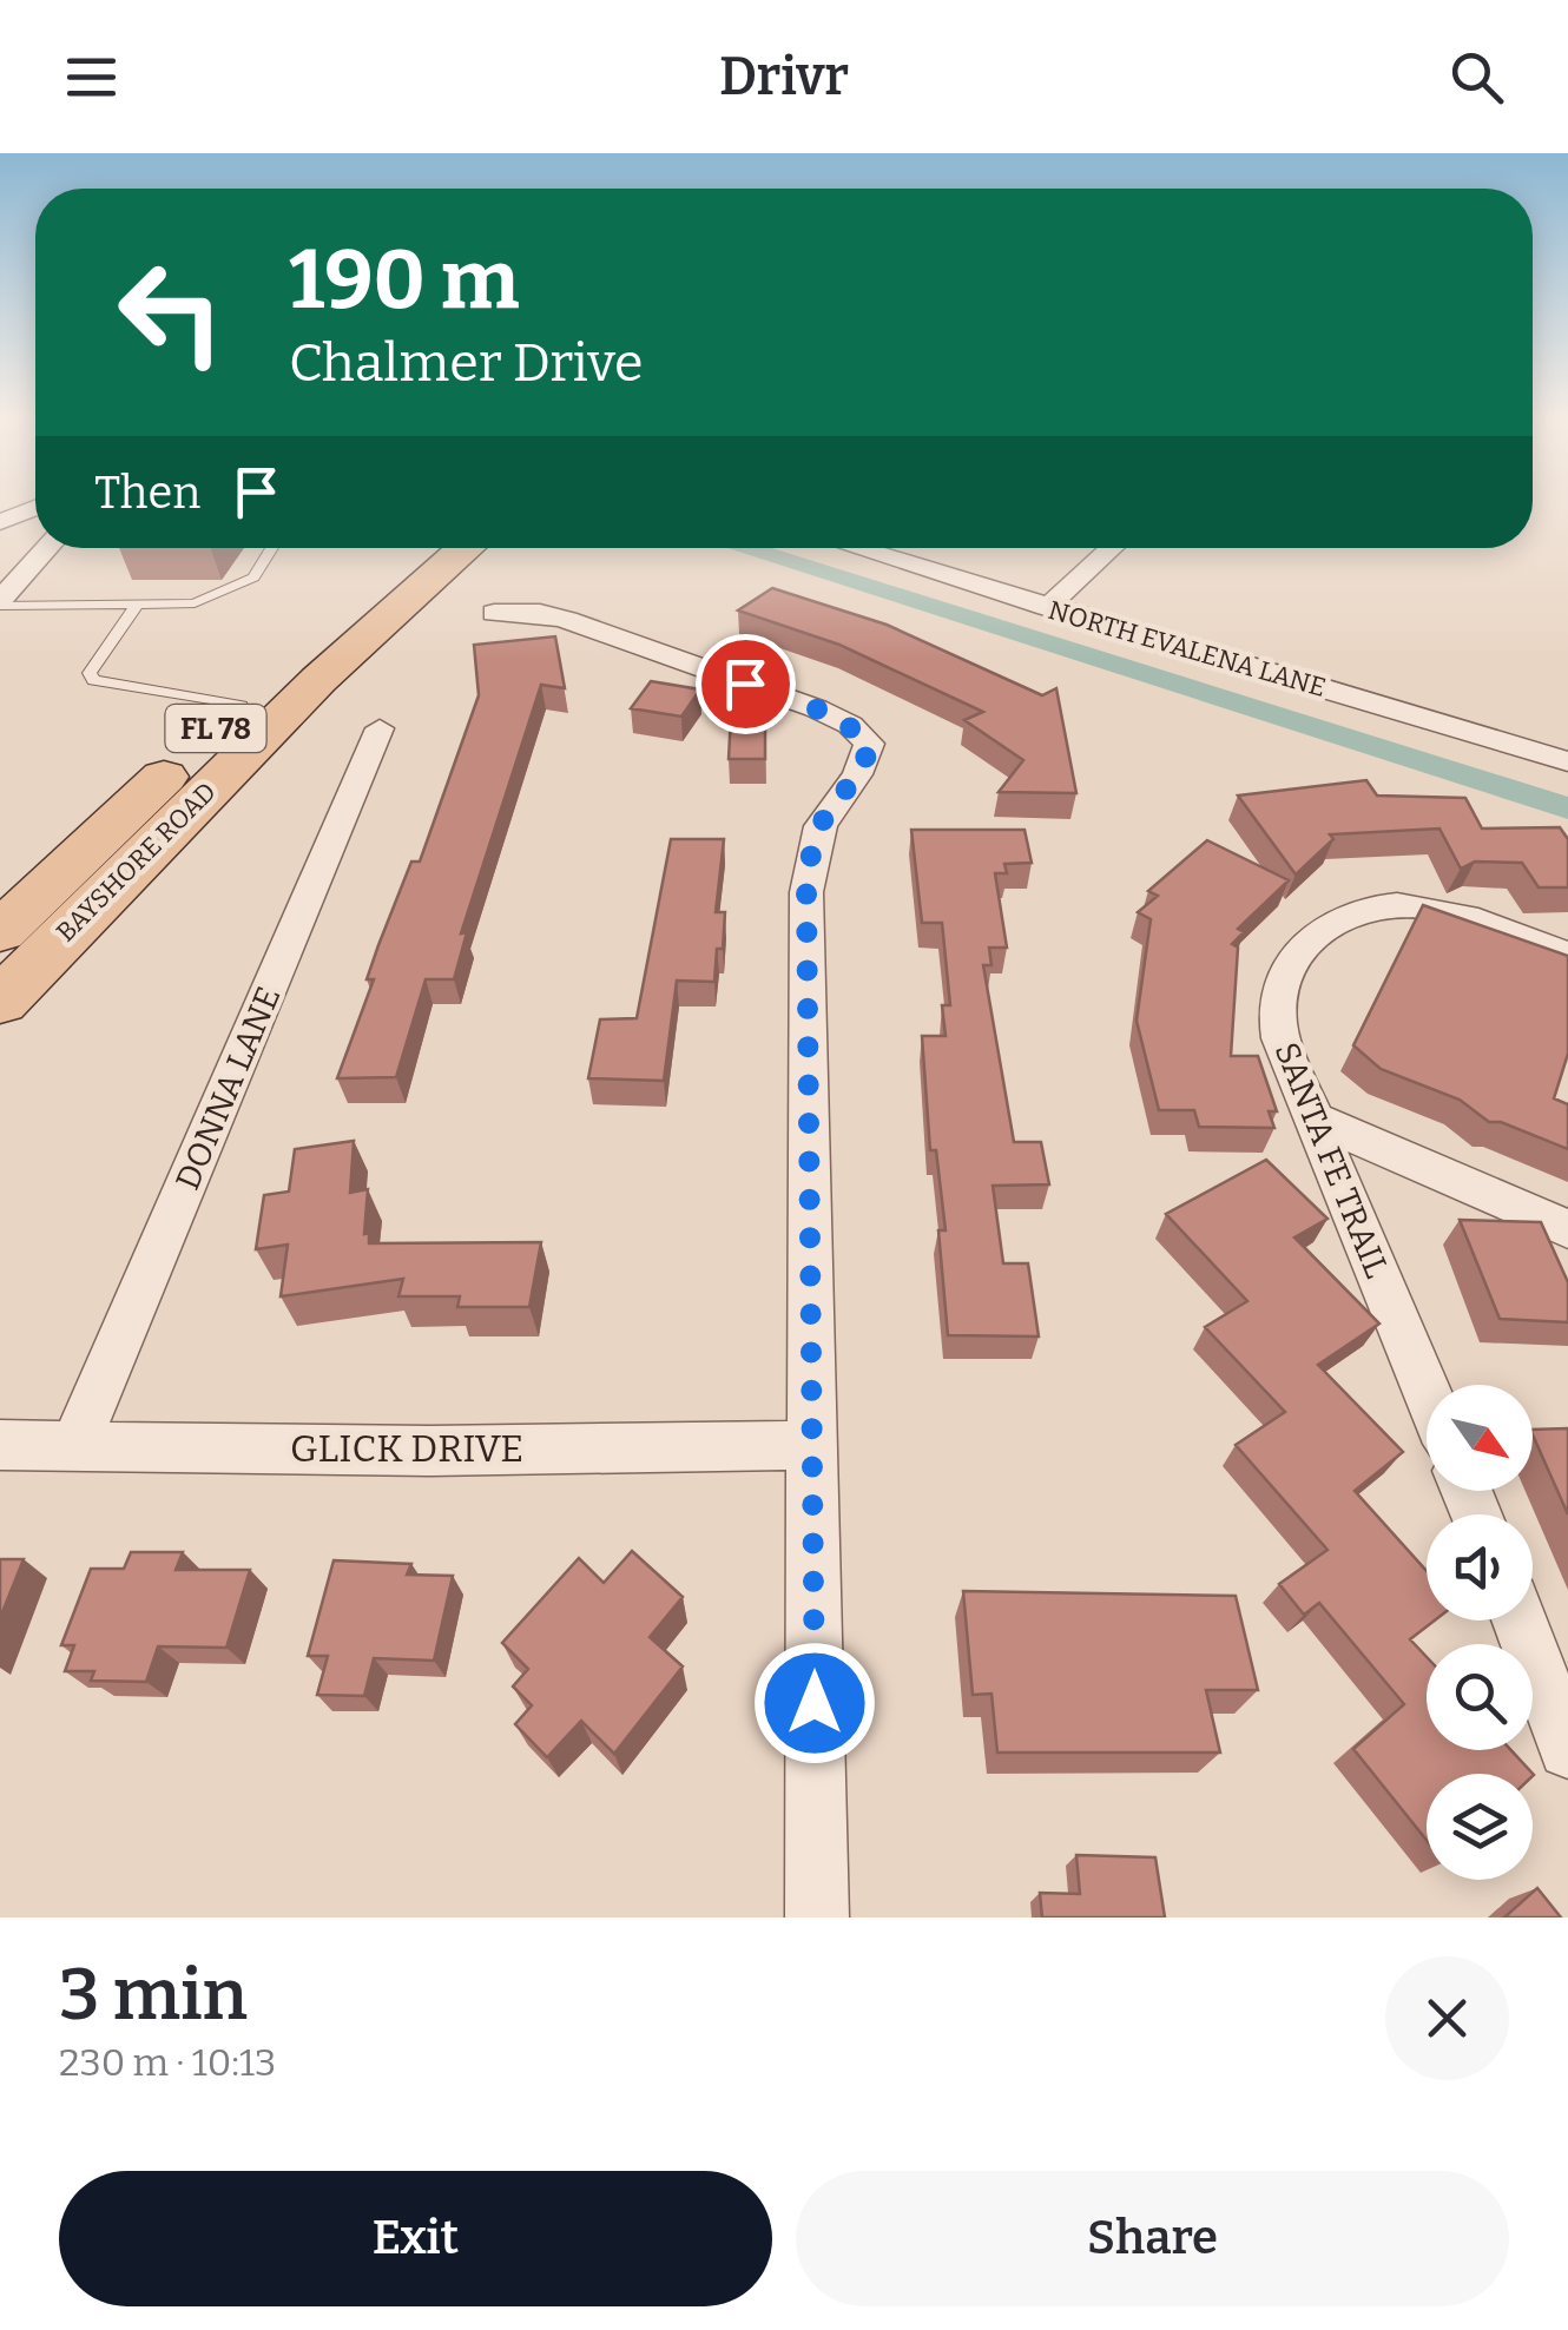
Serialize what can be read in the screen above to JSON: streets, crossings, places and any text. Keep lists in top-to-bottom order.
{
  "streets": {
    "main road": ["FL 78", "BAYSHORE ROAD"],
    "street": [
      "NORTH EVALENA LANE",
      "DONNA LANE",
      "SANTA FE TRAIL",
      "GLICK DRIVE"
    ]
  },
  "crossings": [
    ["DONNA LANE", "GLICK DRIVE"]
  ],
  "north": "bottom right",
  "page": {
    "header": "Drivr",
    "turn": ["190 m", "Chalmer Drive"],
    "then": "Then",
    "heading": ["3 min", "230 m · 10:13"],
    "buttons": ["Exit", "Share"]
  }
}
